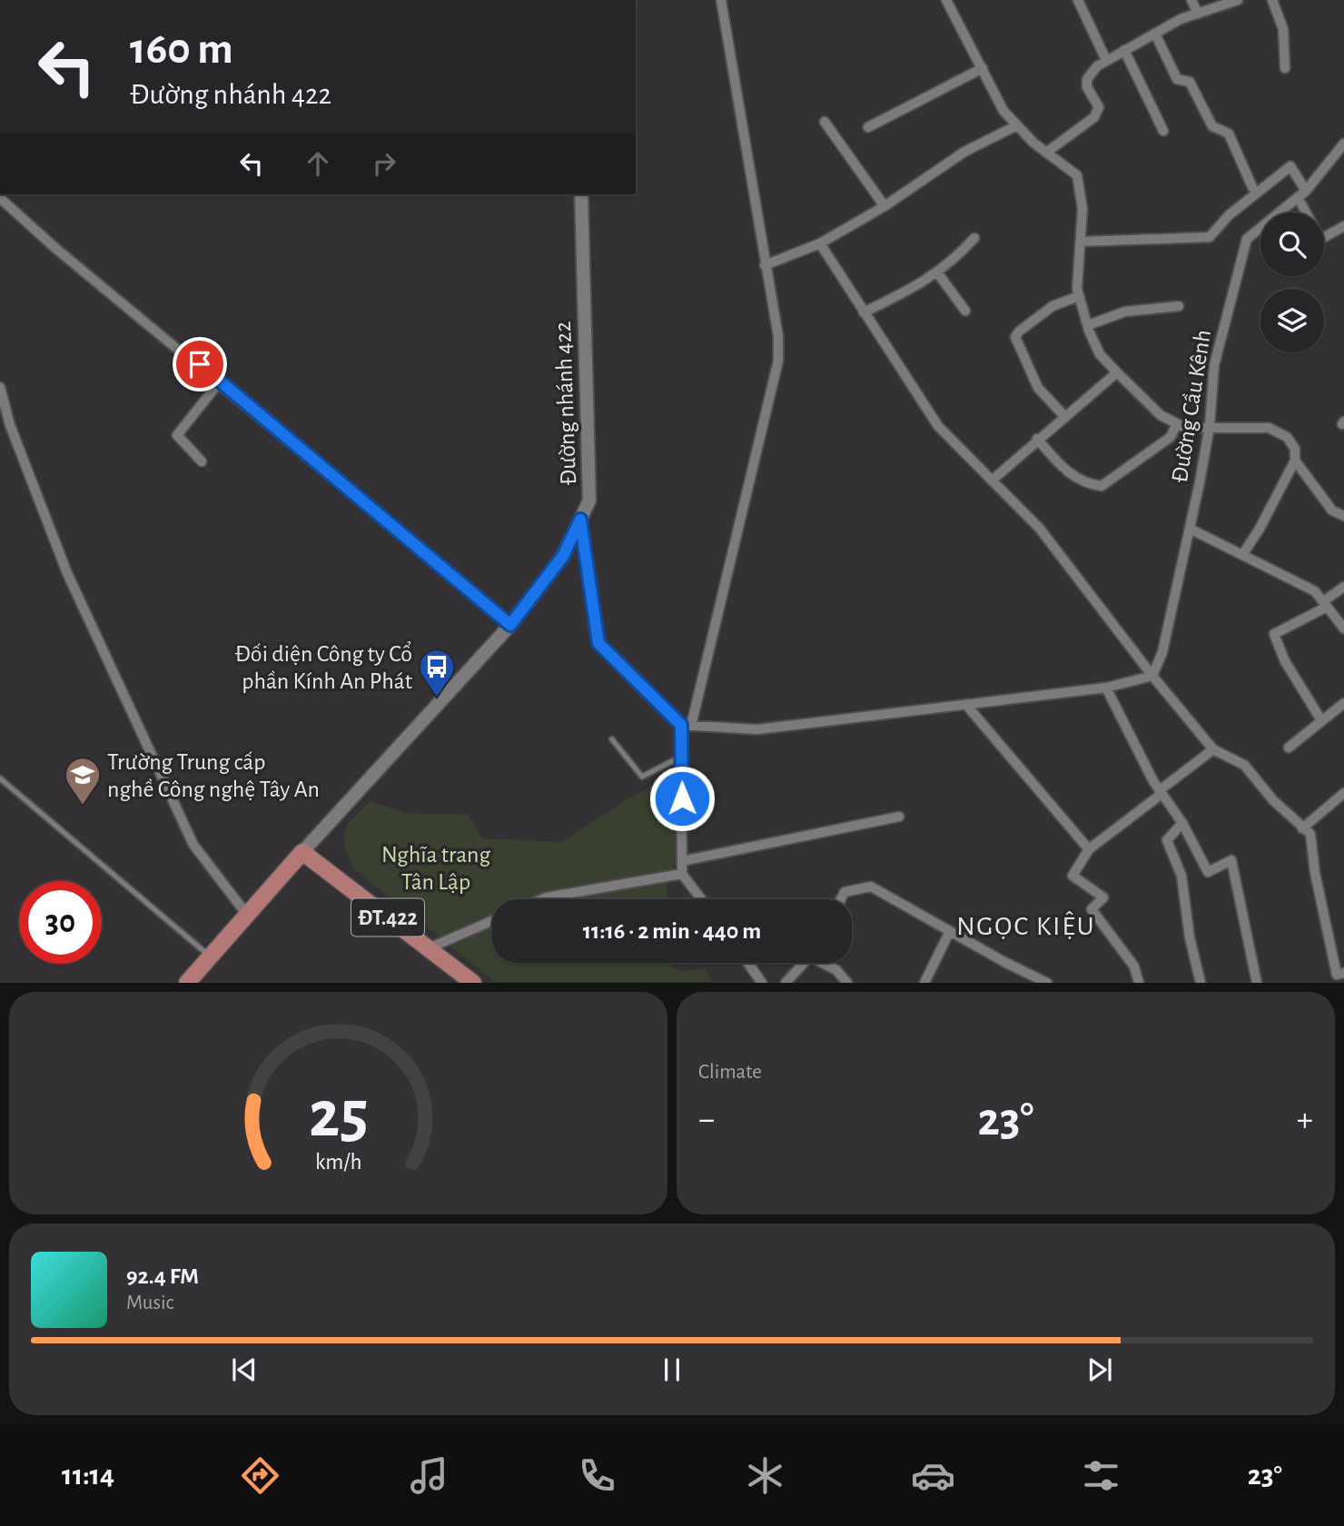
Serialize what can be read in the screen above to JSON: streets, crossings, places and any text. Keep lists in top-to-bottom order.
{
  "streets": {
    "main road": ["ĐT.422"],
    "street": ["Đường nhánh 422", "Đường Cầu Kênh"]
  },
  "crossings": [
    ["Đường nhánh 422", "ĐT.422"]
  ],
  "districts": ["NGỌC KIỆU"],
  "parks": ["Nghĩa trang Tân Lập"],
  "places": {
    "bus stop": ["Đối diện Công ty Cổ phần Kính An Phát"],
    "school or university": ["Trường Trung cấp nghề Công nghệ Tây An"]
  },
  "page": {
    "turn": ["160 m", "Đường nhánh 422"],
    "limit": "30",
    "trip": "11:16 · 2 min · 440 m",
    "tile": "Climate",
    "heat": ["−", "23°", "+"],
    "song": ["92.4 FM", "Music"],
    "tabs": ["11:14", "23°"],
    "gauge": ["25", "km/h"]
  }
}
